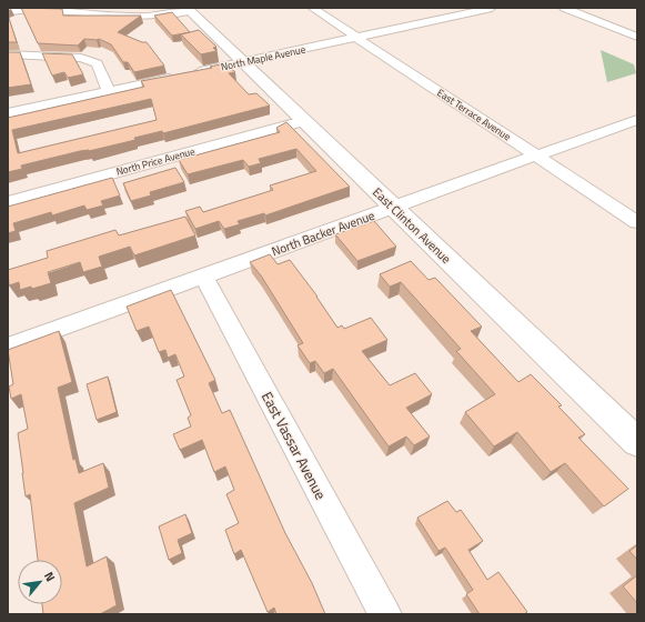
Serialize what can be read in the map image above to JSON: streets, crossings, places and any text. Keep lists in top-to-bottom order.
{
  "streets": {
    "main road": ["East Clinton Avenue"],
    "street": [
      "North Maple Avenue",
      "East Terrace Avenue",
      "North Price Avenue",
      "North Backer Avenue",
      "East Vassar Avenue"
    ]
  },
  "crossings": [
    ["North Maple Avenue", "East Terrace Avenue"],
    ["North Maple Avenue", "East Clinton Avenue"],
    ["East Terrace Avenue", "North Backer Avenue"],
    ["North Price Avenue", "East Clinton Avenue"],
    ["East Clinton Avenue", "North Backer Avenue"],
    ["North Backer Avenue", "East Vassar Avenue"]
  ],
  "north": "top right"
}
